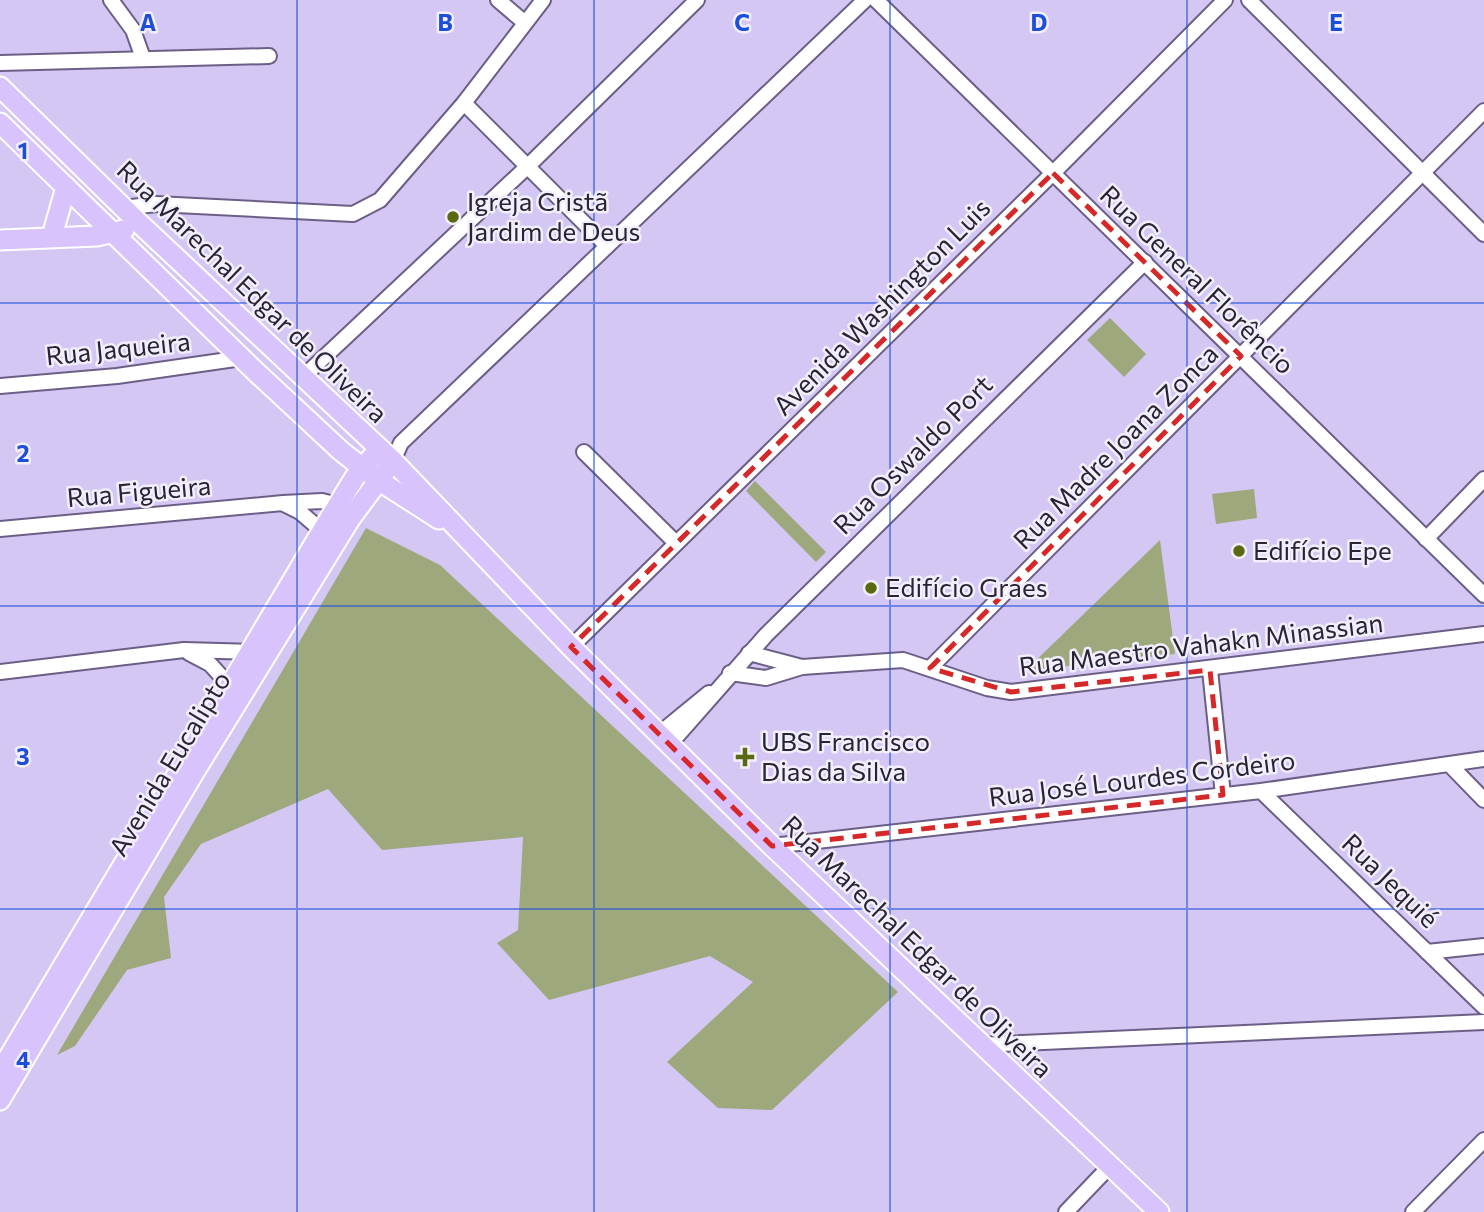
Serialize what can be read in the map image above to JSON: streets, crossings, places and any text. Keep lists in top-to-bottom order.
{
  "streets": {
    "main road": ["Rua Marechal Edgar de Oliveira", "Avenida Eucalipto"],
    "street": [
      "Rua General Florêncio",
      "Avenida Washington Luis",
      "Rua Jaqueira",
      "Rua Madre Joana Zonca",
      "Rua Oswaldo Port",
      "Rua Figueira",
      "Rua Maestro Vahakn Minassian",
      "Rua José Lourdes Cordeiro",
      "Rua Jequié"
    ]
  },
  "crossings": [
    ["Rua General Florêncio", "Avenida Washington Luis"],
    ["Rua General Florêncio", "Rua Madre Joana Zonca"],
    ["Rua General Florêncio", "Rua Oswaldo Port"],
    ["Rua Marechal Edgar de Oliveira", "Avenida Washington Luis"],
    ["Rua Marechal Edgar de Oliveira", "Rua Jaqueira"],
    ["Rua Marechal Edgar de Oliveira", "Rua Oswaldo Port"],
    ["Rua Marechal Edgar de Oliveira", "Avenida Eucalipto"],
    ["Rua Marechal Edgar de Oliveira", "Rua José Lourdes Cordeiro"],
    ["Rua Madre Joana Zonca", "Rua Maestro Vahakn Minassian"],
    ["Rua Oswaldo Port", "Rua Maestro Vahakn Minassian"],
    ["Rua Figueira", "Avenida Eucalipto"],
    ["Rua José Lourdes Cordeiro", "Rua Jequié"]
  ],
  "places": {
    "other": ["Igreja Cristã Jardim de Deus", "Edifício Epe", "Edifício Graes"],
    "health": ["UBS Francisco Dias da Silva"]
  },
  "grid": {
    "columns": [
      "A",
      "B",
      "C",
      "D",
      "E"
    ],
    "rows": [
      "1",
      "2",
      "3",
      "4"
    ]
  }
}
